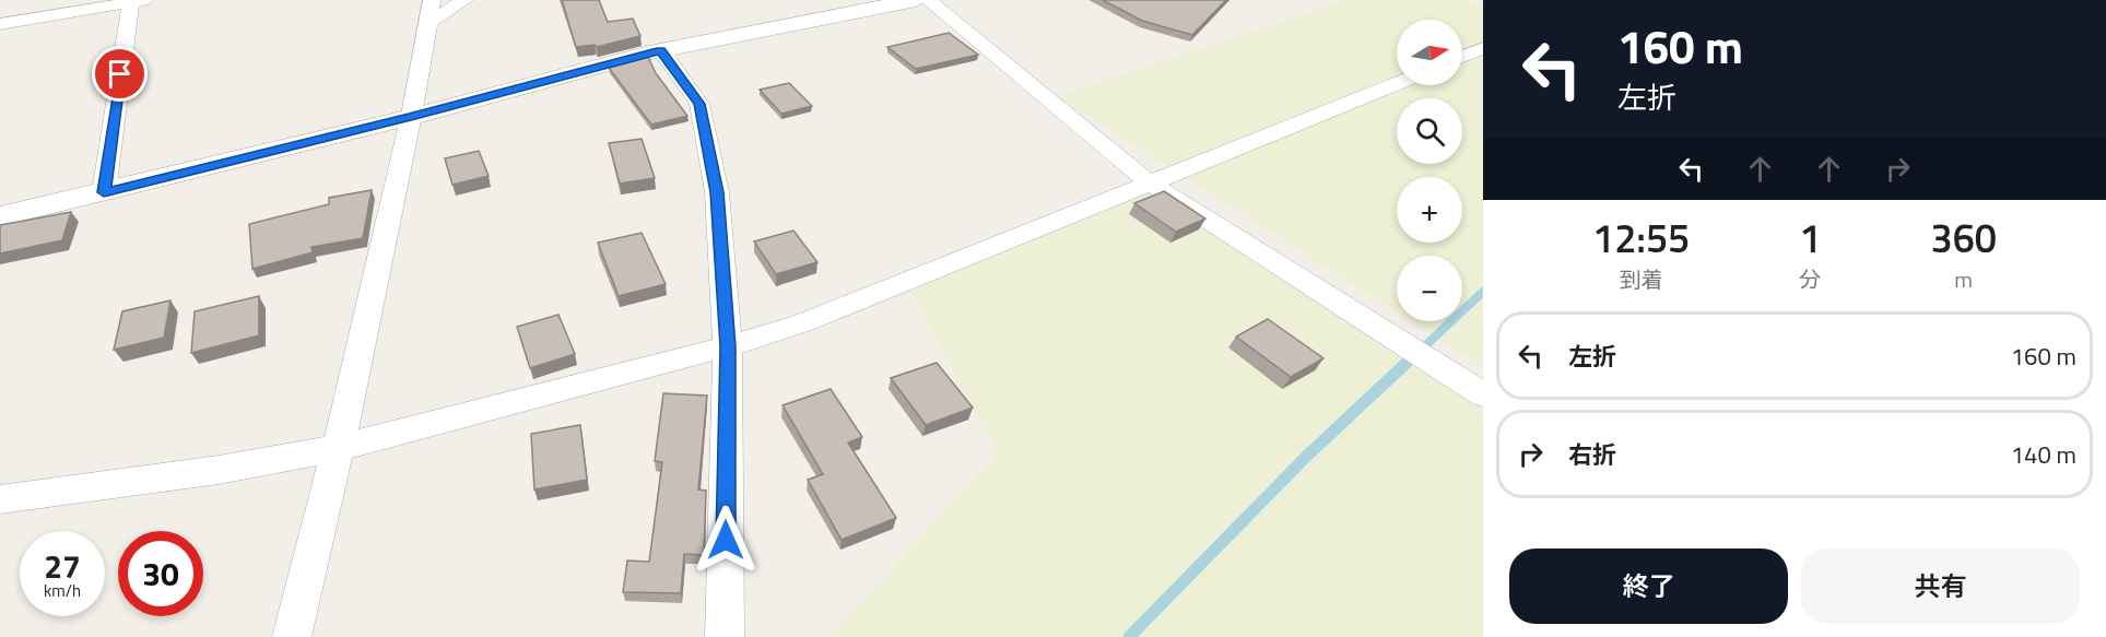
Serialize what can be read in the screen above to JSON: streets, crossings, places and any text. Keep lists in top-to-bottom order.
{
  "north": "right",
  "page": {
    "turn": ["160 m", "左折"],
    "map_buttons": ["+", "−"],
    "eta": [
      "12:55",
      "到着",
      "1",
      "分",
      "360",
      "m"
    ],
    "list": [
      {
        "name": "左折",
        "value": "160 m"
      },
      {
        "name": "右折",
        "value": "140 m"
      }
    ],
    "speed": "27 km/h",
    "limit": "30",
    "buttons": ["終了", "共有"]
  }
}
